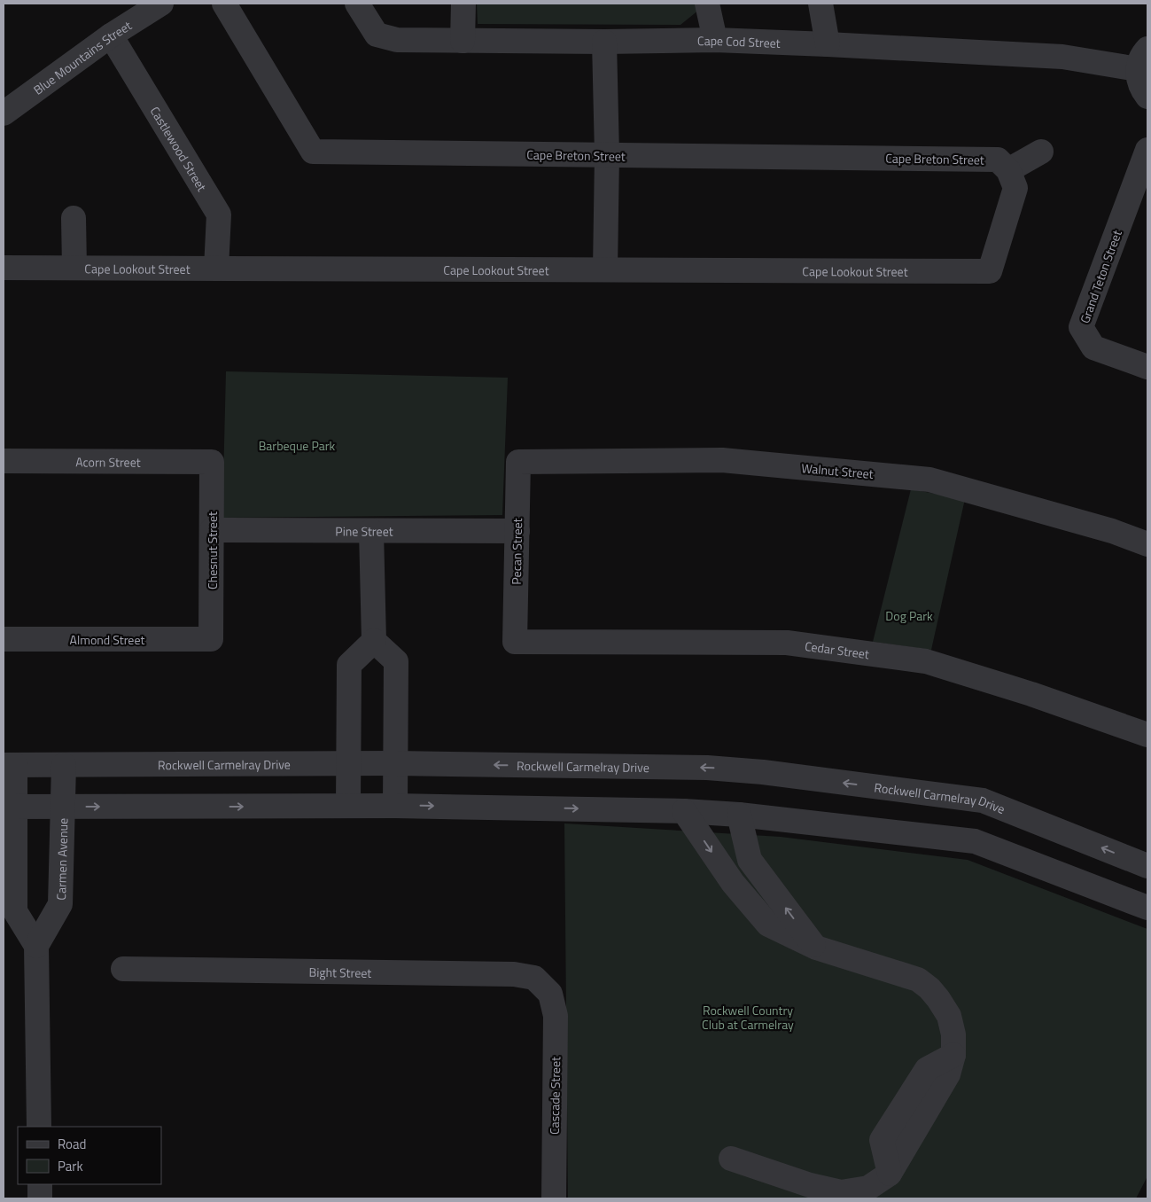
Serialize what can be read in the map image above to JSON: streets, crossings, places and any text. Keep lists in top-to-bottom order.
{
  "streets": {
    "street": [
      "Cape Cod Street",
      "Blue Mountains Street",
      "Castlewood Street",
      "Cape Breton Street",
      "Cape Lookout Street",
      "Grand Teton Street",
      "Acorn Street",
      "Walnut Street",
      "Pine Street",
      "Chesnut Street",
      "Pecan Street",
      "Almond Street",
      "Cedar Street",
      "Rockwell Carmelray Drive",
      "Carmen Avenue",
      "Bight Street",
      "Cascade Street"
    ]
  },
  "crossings": [
    ["Blue Mountains Street", "Castlewood Street"],
    ["Castlewood Street", "Cape Lookout Street"],
    ["Cape Breton Street", "Cape Lookout Street"],
    ["Acorn Street", "Chesnut Street"],
    ["Walnut Street", "Pecan Street"],
    ["Pine Street", "Chesnut Street"],
    ["Pine Street", "Pecan Street"],
    ["Chesnut Street", "Almond Street"],
    ["Pecan Street", "Cedar Street"],
    ["Rockwell Carmelray Drive", "Carmen Avenue"],
    ["Bight Street", "Cascade Street"]
  ],
  "parks": ["Barbeque Park", "Dog Park", "Rockwell Country Club at Carmelray"],
  "legend": ["Road", "Park"]
}
